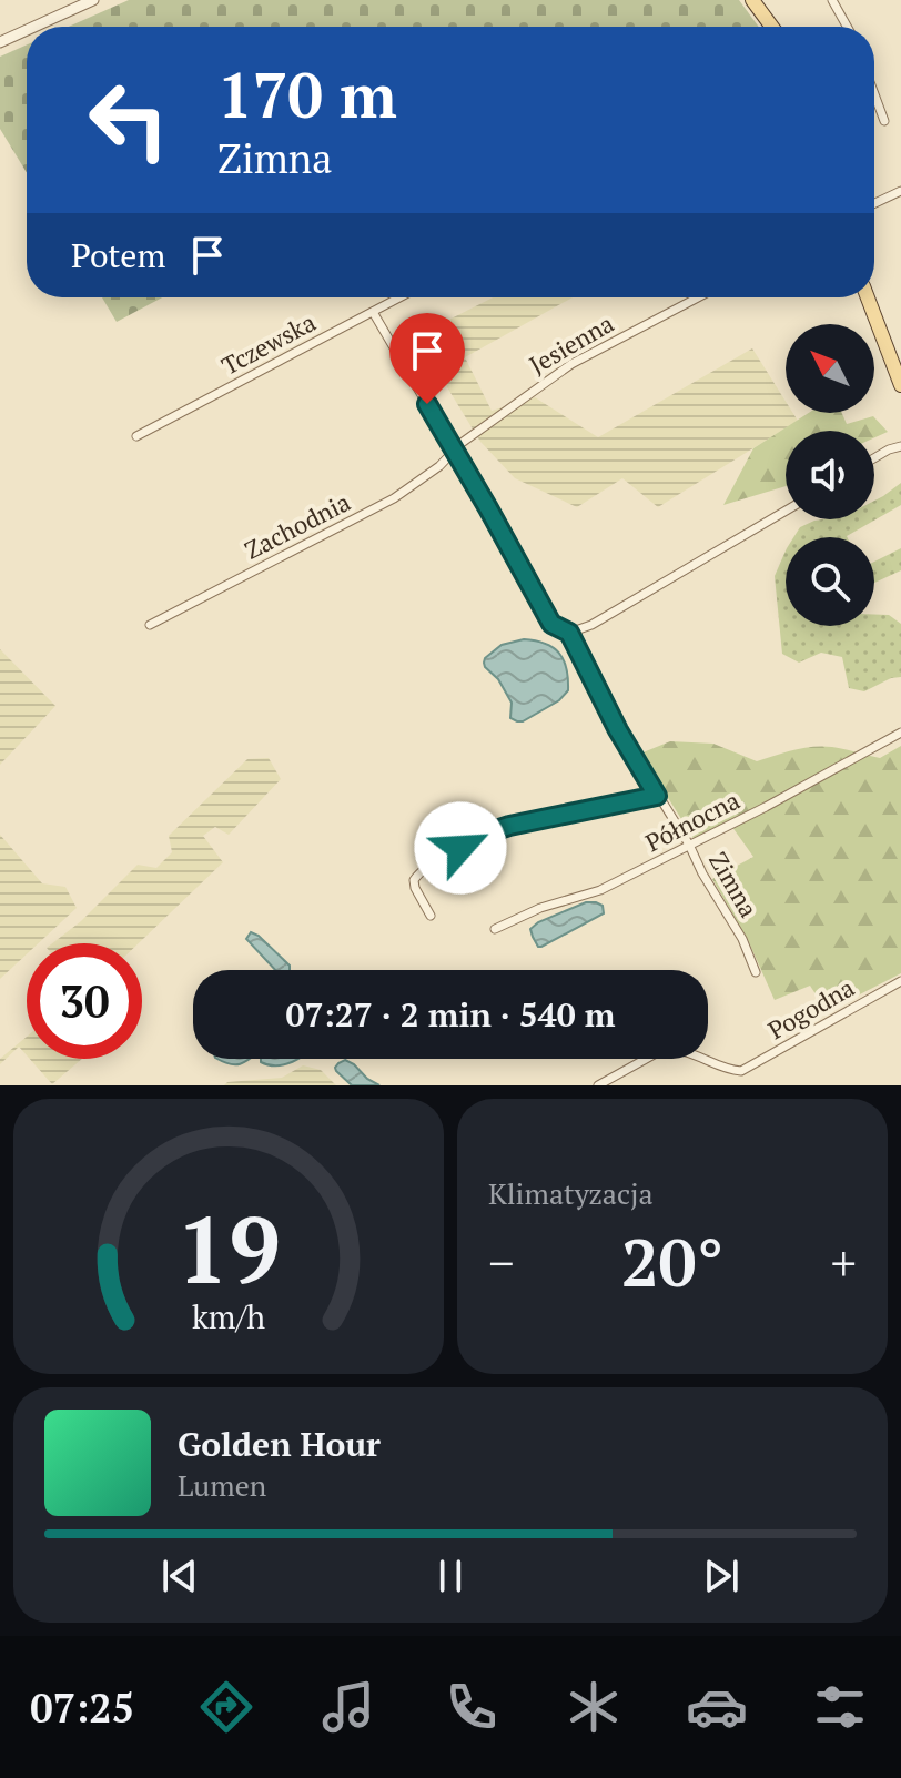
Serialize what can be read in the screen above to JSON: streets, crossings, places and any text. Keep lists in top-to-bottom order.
{
  "streets": {
    "street": [
      "Tczewska",
      "Jesienna",
      "Zachodnia",
      "Północna",
      "Zimna",
      "Pogodna"
    ]
  },
  "crossings": [
    ["Tczewska", "Zimna"],
    ["Jesienna", "Zachodnia"],
    ["Jesienna", "Zimna"],
    ["Zachodnia", "Zimna"],
    ["Północna", "Zimna"]
  ],
  "north": "top left",
  "page": {
    "turn": ["170 m", "Zimna"],
    "then": "Potem",
    "limit": "30",
    "trip": "07:27 · 2 min · 540 m",
    "tile": "Klimatyzacja",
    "heat": ["−", "20°", "+"],
    "song": ["Golden Hour", "Lumen"],
    "tabs": "07:25",
    "gauge": ["19", "km/h"]
  }
}
